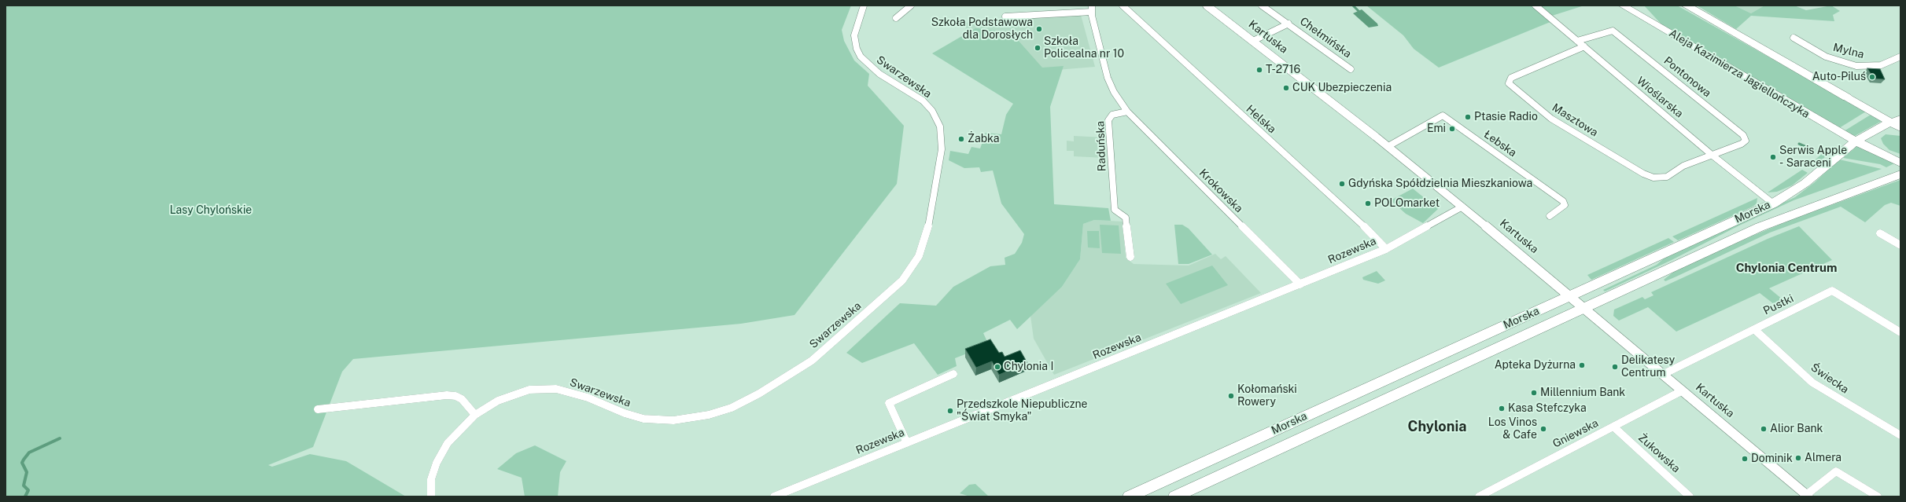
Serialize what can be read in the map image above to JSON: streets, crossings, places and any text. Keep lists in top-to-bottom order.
{
  "streets": {
    "main road": ["Aleja Kazimierza Jagiellończyka", "Morska"],
    "street": [
      "Kartuska",
      "Chełmińska",
      "Mylna",
      "Swarzewska",
      "Pontonowa",
      "Wioślarska",
      "Helska",
      "Masztowa",
      "Łebska",
      "Raduńska",
      "Krokowska",
      "Rozewska",
      "Pustki",
      "Świecka",
      "Gniewska",
      "Żukowska"
    ]
  },
  "crossings": [
    ["Kartuska", "Chełmińska"],
    ["Kartuska", "Łebska"],
    ["Kartuska", "Morska"],
    ["Kartuska", "Rozewska"],
    ["Kartuska", "Pustki"],
    ["Kartuska", "Gniewska"],
    ["Aleja Kazimierza Jagiellończyka", "Morska"],
    ["Pontonowa", "Wioślarska"],
    ["Pontonowa", "Masztowa"],
    ["Wioślarska", "Masztowa"],
    ["Wioślarska", "Morska"],
    ["Helska", "Rozewska"],
    ["Raduńska", "Krokowska"],
    ["Krokowska", "Rozewska"],
    ["Pustki", "Świecka"],
    ["Gniewska", "Żukowska"]
  ],
  "districts": ["Chylonia Centrum", "Chylonia"],
  "parks": ["Lasy Chylońskie"],
  "places": [
    "Szkoła Podstawowa dla Dorosłych",
    "Szkoła Policealna nr 10",
    "T-2716",
    "Auto-Piluś",
    "CUK Ubezpieczenia",
    "Ptasie Radio",
    "Emi",
    "Żabka",
    "Serwis Apple - Saraceni",
    "Gdyńska Spółdzielnia Mieszkaniowa",
    "POLOmarket",
    "Apteka Dyżurna",
    "Chylonia I",
    "Delikatesy Centrum",
    "Millennium Bank",
    "Kołomański Rowery",
    "Kasa Stefczyka",
    "Przedszkole Niepubliczne \"Świat Smyka\"",
    "Los Vinos & Cafe",
    "Alior Bank",
    "Almera",
    "Dominik"
  ]
}
